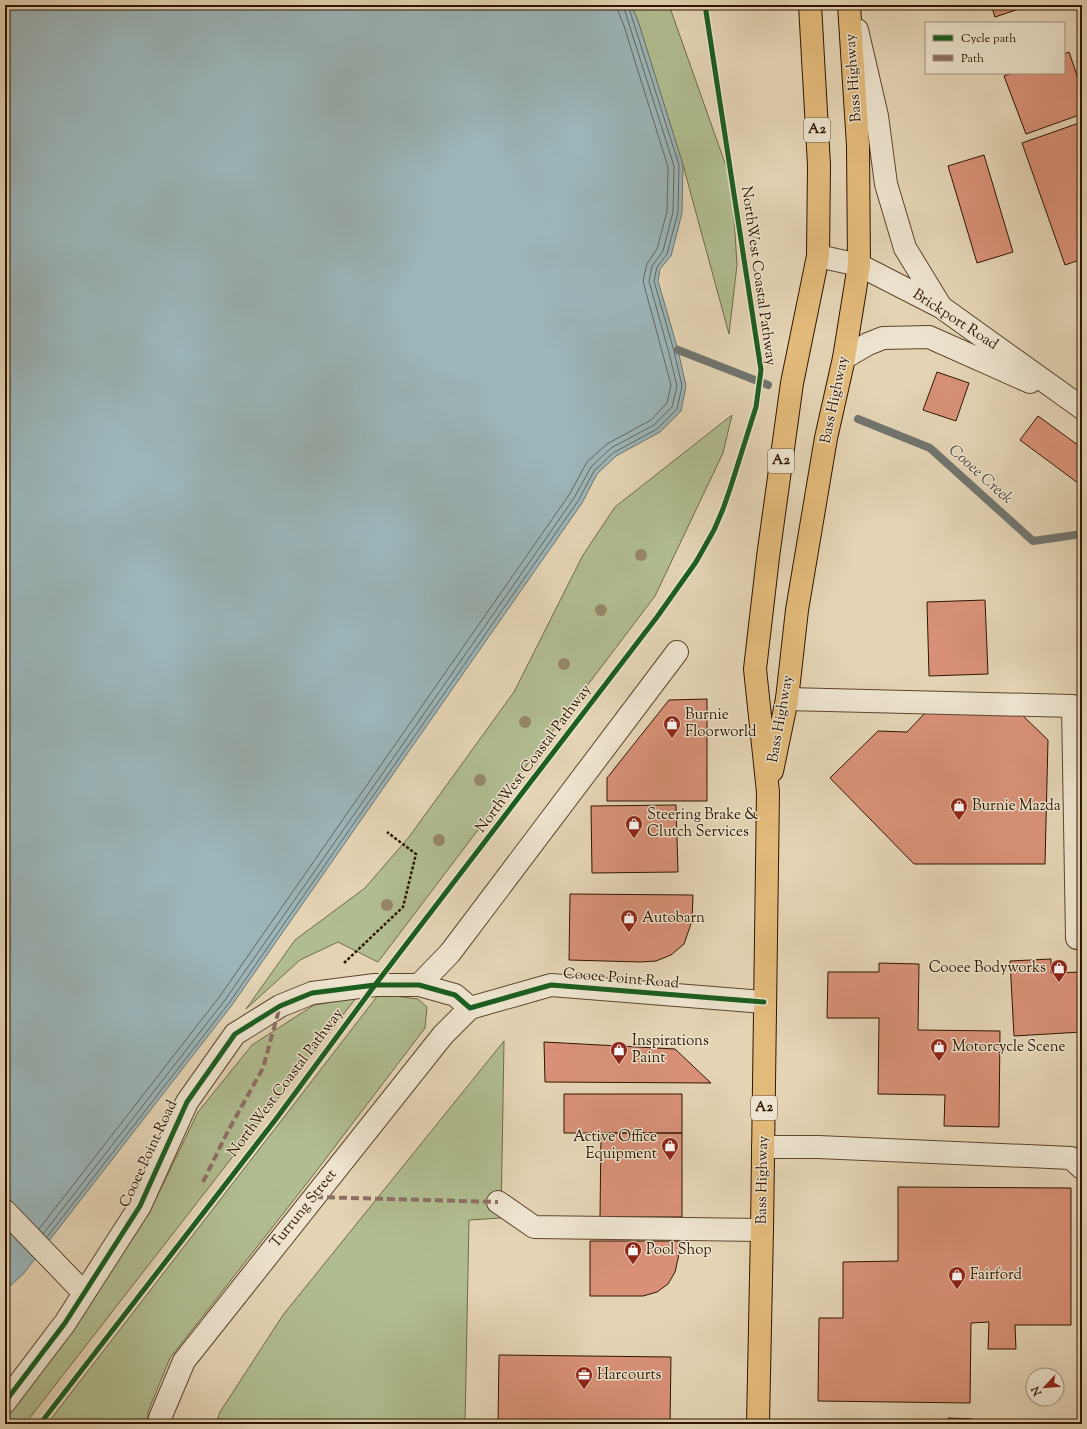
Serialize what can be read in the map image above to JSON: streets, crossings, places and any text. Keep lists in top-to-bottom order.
{
  "streets": {
    "highway": ["Bass Highway", "A2"],
    "street": ["Brickport Road", "Cooee Point Road", "Turrung Street"],
    "cycle path": ["NorthWest Coastal Pathway"]
  },
  "crossings": [
    ["Bass Highway", "Brickport Road"],
    ["Bass Highway", "Cooee Point Road"],
    ["Cooee Point Road", "Turrung Street"]
  ],
  "water": ["Cooee Creek"],
  "places": {
    "shop": [
      "Burnie Floorworld",
      "Burnie Mazda",
      "Steering Brake & Clutch Services",
      "Autobarn",
      "Cooee Bodyworks",
      "Motorcycle Scene",
      "Inspirations Paint",
      "Active Office Equipment",
      "Pool Shop",
      "Fairford"
    ],
    "office": ["Harcourts"]
  },
  "legend": ["Cycle path", "Path"],
  "north": "bottom left"
}
